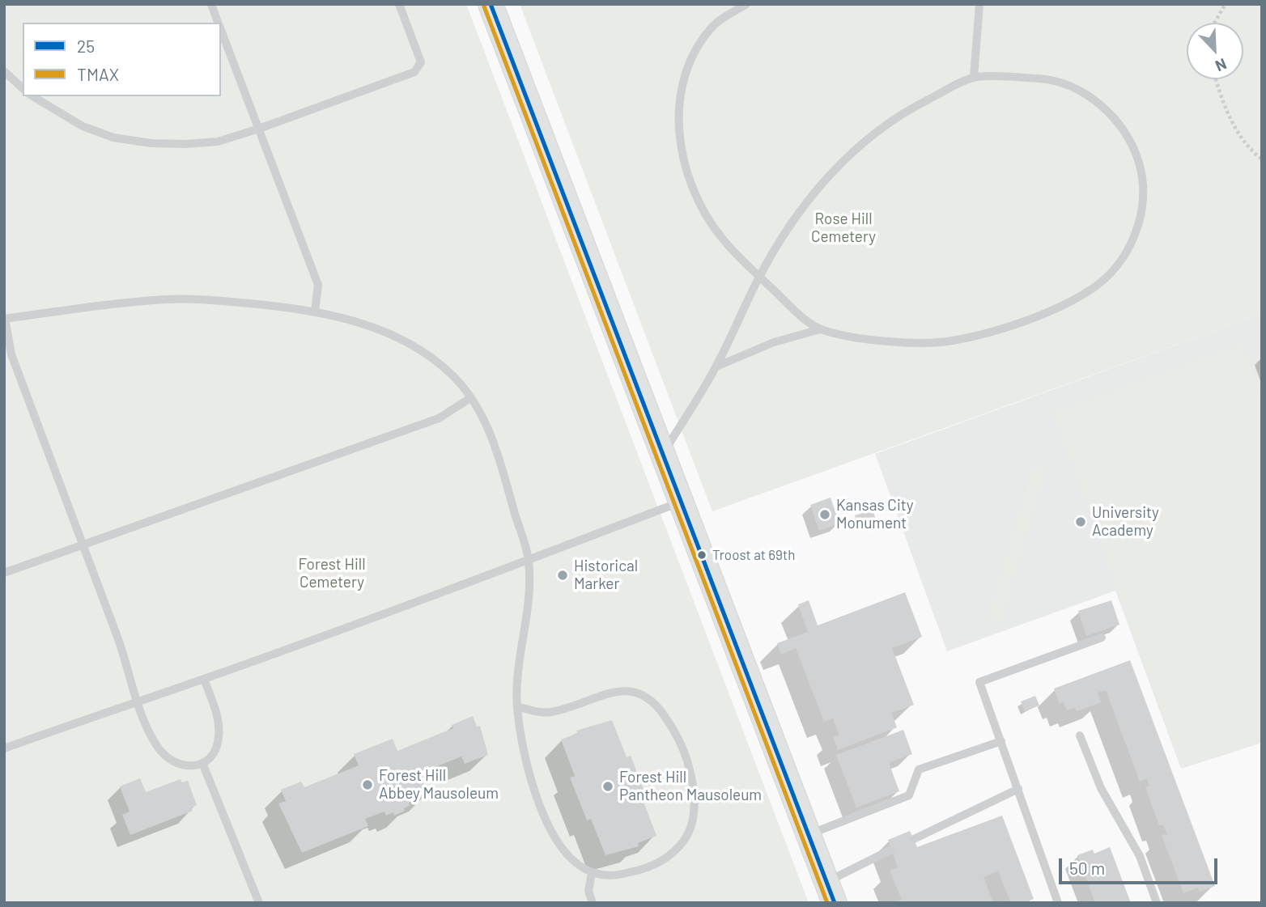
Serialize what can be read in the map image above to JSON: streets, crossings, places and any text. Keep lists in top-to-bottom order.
{
  "parks": ["Rose Hill Cemetery", "Forest Hill Cemetery"],
  "places": [
    "Kansas City Monument",
    "University Academy",
    "Troost at 69th",
    "Historical Marker",
    "Forest Hill Abbey Mausoleum",
    "Forest Hill Pantheon Mausoleum"
  ],
  "lines": ["transit line 25", "transit line TMAX"],
  "legend": ["25", "TMAX"],
  "scale_bar": "50 m",
  "north": "bottom right"
}
